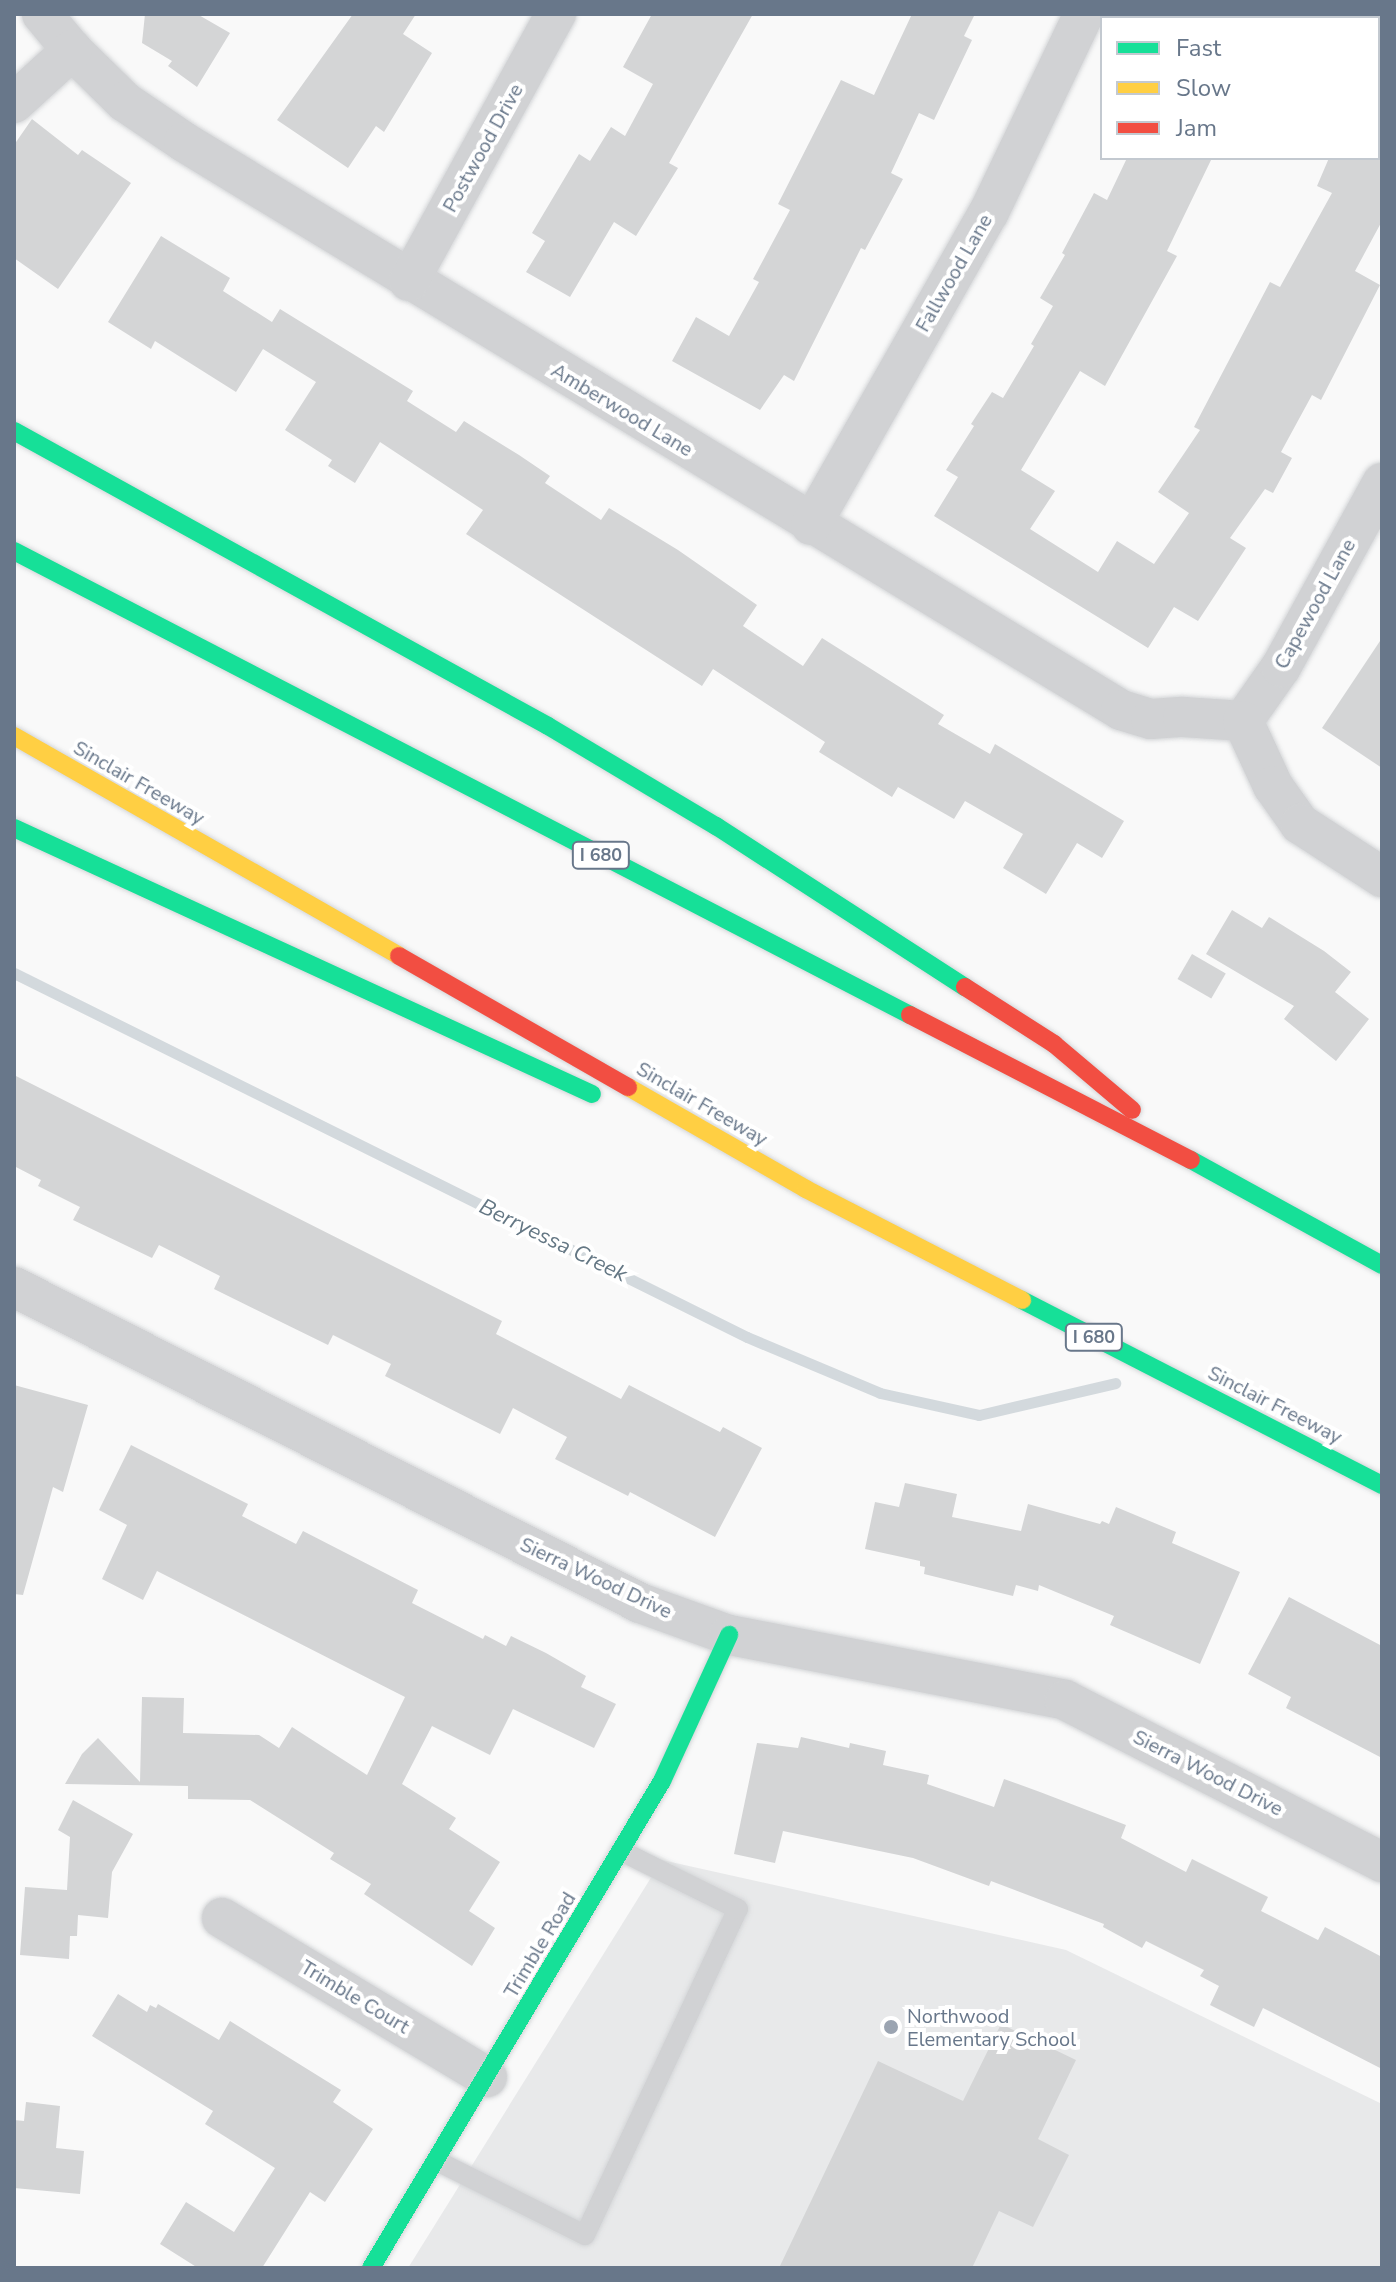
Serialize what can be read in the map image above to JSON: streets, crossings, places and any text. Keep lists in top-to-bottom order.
{
  "streets": {
    "main road": ["Sinclair Freeway", "I 680", "Trimble Road"],
    "street": [
      "Postwood Drive",
      "Fallwood Lane",
      "Amberwood Lane",
      "Capewood Lane",
      "Sierra Wood Drive",
      "Trimble Court"
    ]
  },
  "crossings": [
    ["Postwood Drive", "Amberwood Lane"],
    ["Fallwood Lane", "Amberwood Lane"],
    ["Amberwood Lane", "Capewood Lane"],
    ["Sierra Wood Drive", "Trimble Road"],
    ["Trimble Road", "Trimble Court"]
  ],
  "water": ["Berryessa Creek"],
  "places": ["Northwood Elementary School"],
  "legend": ["Fast", "Slow", "Jam"]
}
